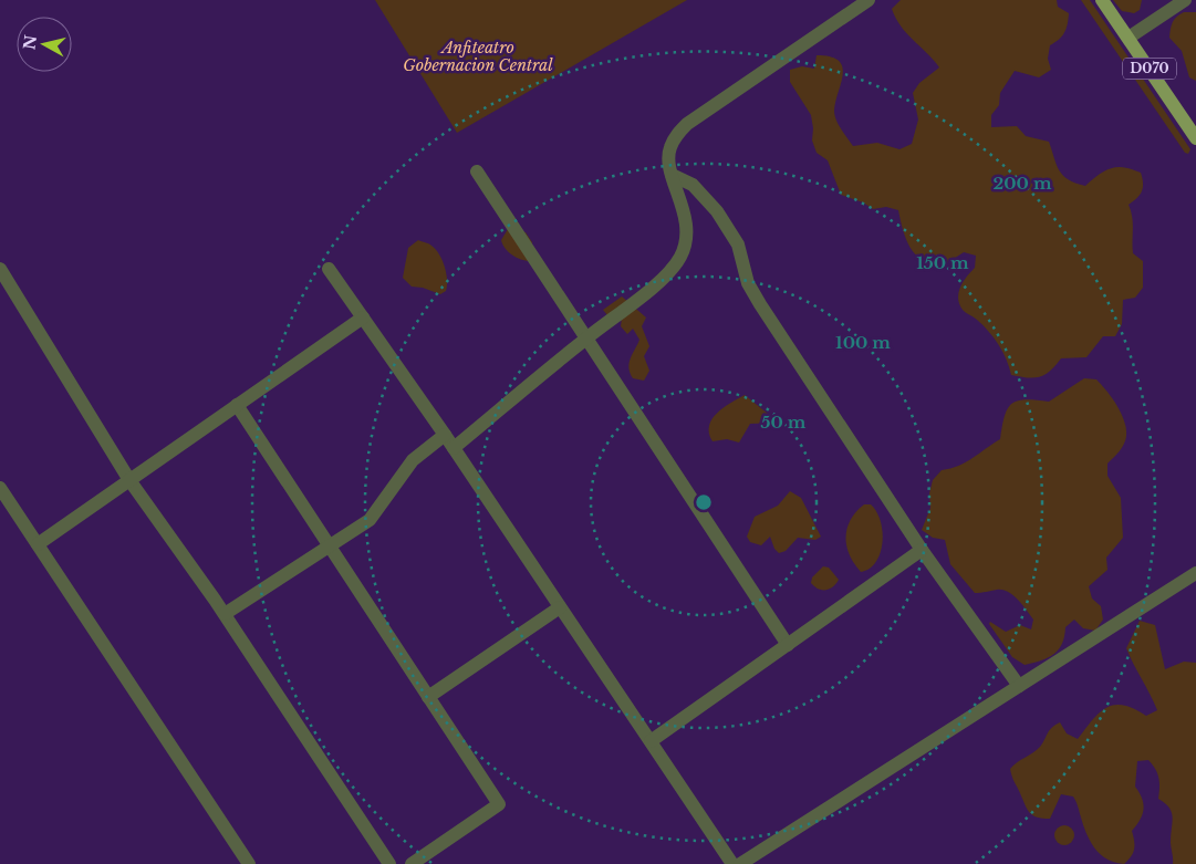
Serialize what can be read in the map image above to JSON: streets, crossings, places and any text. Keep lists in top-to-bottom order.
{
  "streets": {
    "main road": ["D070"]
  },
  "parks": ["Anfiteatro Gobernacion Central"],
  "north": "left",
  "rings": [
    "200 m",
    "150 m",
    "100 m",
    "50 m"
  ]
}
